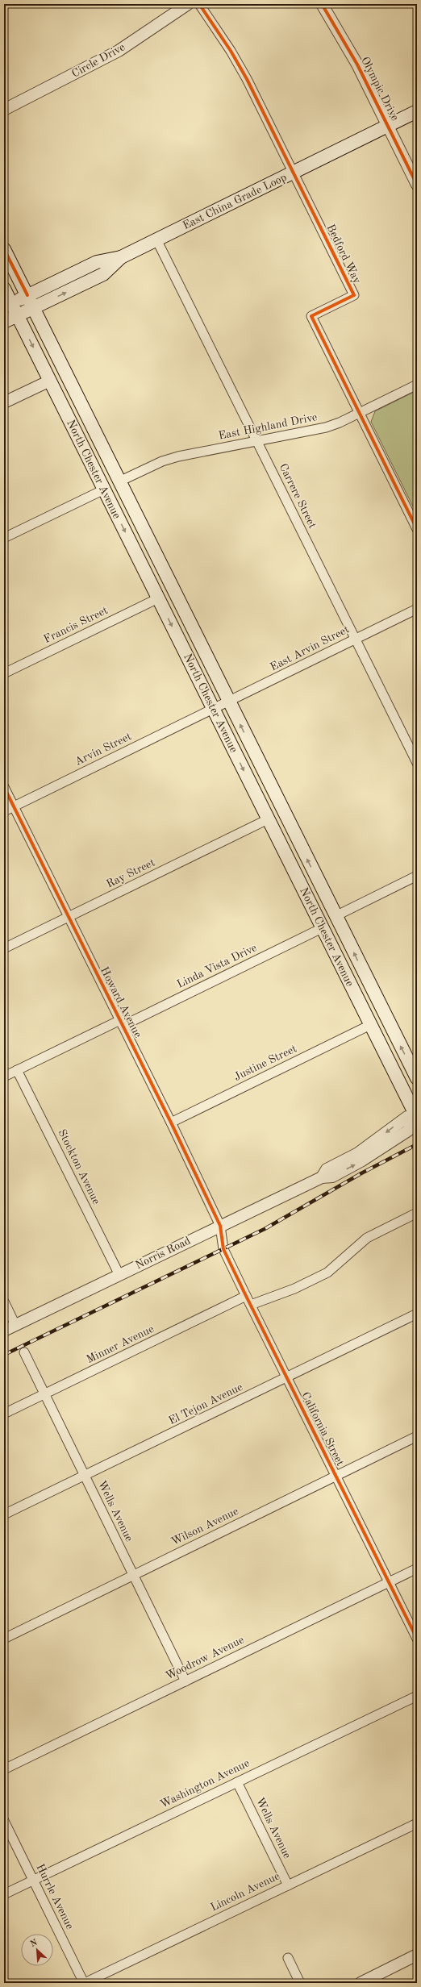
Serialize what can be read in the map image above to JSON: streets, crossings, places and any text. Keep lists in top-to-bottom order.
{
  "streets": {
    "main road": ["East China Grade Loop", "North Chester Avenue"],
    "street": [
      "Circle Drive",
      "Olympic Drive",
      "Bedford Way",
      "East Highland Drive",
      "Carrere Street",
      "Francis Street",
      "East Arvin Street",
      "Arvin Street",
      "Ray Street",
      "Linda Vista Drive",
      "Howard Avenue",
      "Justine Street",
      "Stockton Avenue",
      "Norris Road",
      "Minner Avenue",
      "El Tejon Avenue",
      "California Street",
      "Wells Avenue",
      "Wilson Avenue",
      "Woodrow Avenue",
      "Washington Avenue",
      "Lincoln Avenue",
      "Hurrle Avenue"
    ]
  },
  "crossings": [
    ["Olympic Drive", "East China Grade Loop"],
    ["East China Grade Loop", "Bedford Way"],
    ["East China Grade Loop", "North Chester Avenue"],
    ["East China Grade Loop", "Carrere Street"],
    ["Bedford Way", "East Highland Drive"],
    ["East Highland Drive", "North Chester Avenue"],
    ["East Highland Drive", "Carrere Street"],
    ["North Chester Avenue", "Francis Street"],
    ["North Chester Avenue", "East Arvin Street"],
    ["North Chester Avenue", "Arvin Street"],
    ["North Chester Avenue", "Ray Street"],
    ["North Chester Avenue", "Linda Vista Drive"],
    ["North Chester Avenue", "Justine Street"],
    ["North Chester Avenue", "Norris Road"],
    ["Carrere Street", "East Arvin Street"],
    ["East Arvin Street", "Arvin Street"],
    ["Arvin Street", "Howard Avenue"],
    ["Ray Street", "Howard Avenue"],
    ["Linda Vista Drive", "Howard Avenue"],
    ["Linda Vista Drive", "Stockton Avenue"],
    ["Howard Avenue", "Justine Street"],
    ["Howard Avenue", "Norris Road"],
    ["Howard Avenue", "California Street"],
    ["Stockton Avenue", "Norris Road"],
    ["Norris Road", "California Street"],
    ["Minner Avenue", "California Street"],
    ["Minner Avenue", "Wells Avenue"],
    ["El Tejon Avenue", "California Street"],
    ["El Tejon Avenue", "Wells Avenue"],
    ["California Street", "Wilson Avenue"],
    ["California Street", "Woodrow Avenue"],
    ["Wells Avenue", "Wilson Avenue"],
    ["Wells Avenue", "Woodrow Avenue"],
    ["Wells Avenue", "Washington Avenue"],
    ["Wells Avenue", "Lincoln Avenue"],
    ["Washington Avenue", "Hurrle Avenue"],
    ["Lincoln Avenue", "Hurrle Avenue"]
  ],
  "north": "top left"
}
